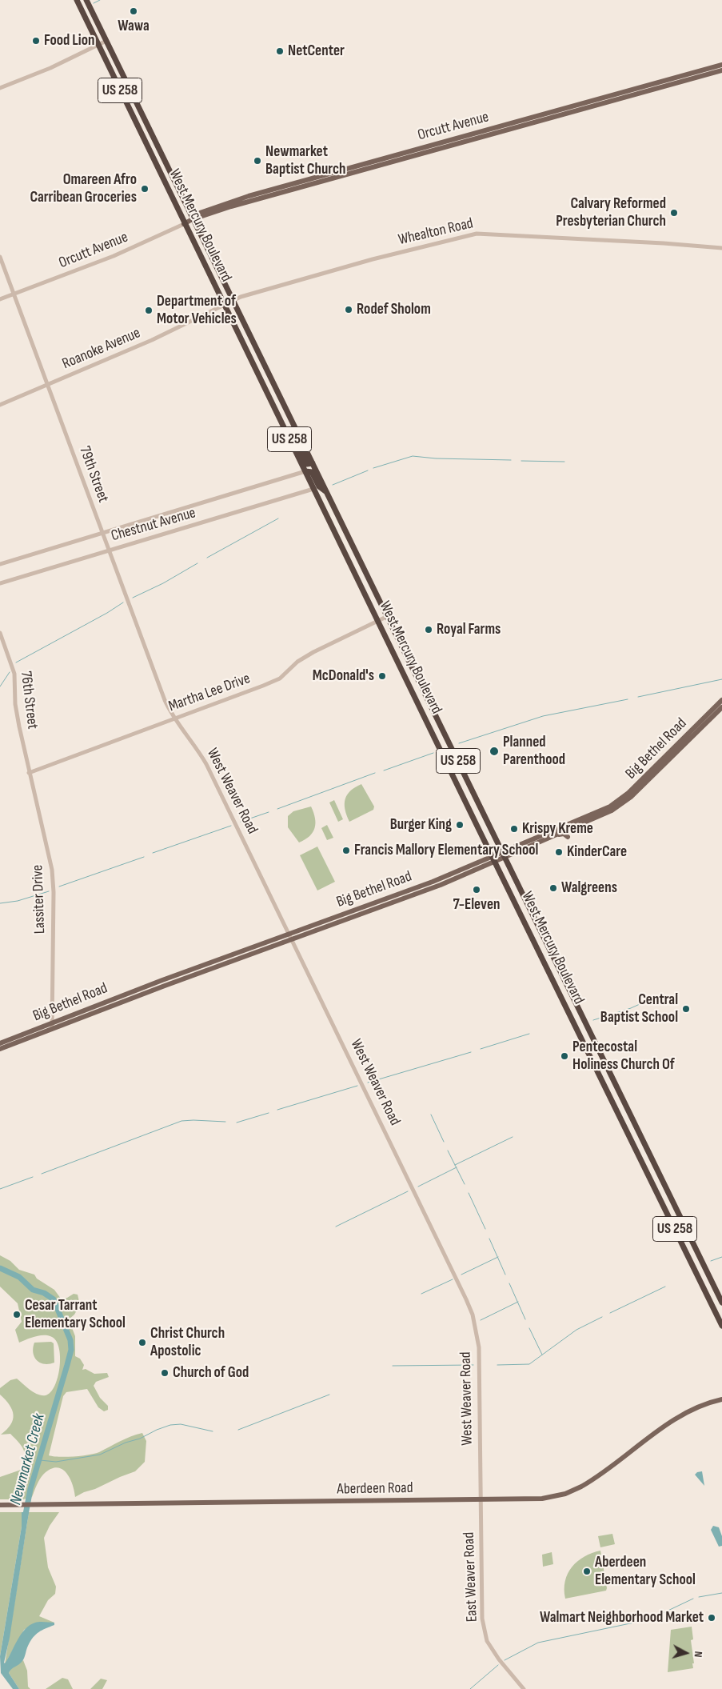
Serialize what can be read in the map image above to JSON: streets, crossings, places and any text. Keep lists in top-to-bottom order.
{
  "streets": {
    "highway": ["US 258", "West Mercury Boulevard"],
    "main road": ["Orcutt Avenue", "Big Bethel Road", "Aberdeen Road"],
    "street": [
      "Whealton Road",
      "Roanoke Avenue",
      "79th Street",
      "Chestnut Avenue",
      "Martha Lee Drive",
      "76th Street",
      "West Weaver Road",
      "Lassiter Drive",
      "East Weaver Road"
    ]
  },
  "crossings": [
    ["Orcutt Avenue", "West Mercury Boulevard"],
    ["Orcutt Avenue", "79th Street"],
    ["West Mercury Boulevard", "Whealton Road"],
    ["West Mercury Boulevard", "Roanoke Avenue"],
    ["West Mercury Boulevard", "Chestnut Avenue"],
    ["West Mercury Boulevard", "Martha Lee Drive"],
    ["West Mercury Boulevard", "Big Bethel Road"],
    ["Whealton Road", "Roanoke Avenue"],
    ["Roanoke Avenue", "79th Street"],
    ["79th Street", "Chestnut Avenue"],
    ["79th Street", "West Weaver Road"],
    ["Martha Lee Drive", "West Weaver Road"],
    ["Martha Lee Drive", "Lassiter Drive"],
    ["76th Street", "Lassiter Drive"],
    ["Big Bethel Road", "West Weaver Road"],
    ["Big Bethel Road", "Lassiter Drive"],
    ["West Weaver Road", "Aberdeen Road"],
    ["West Weaver Road", "East Weaver Road"],
    ["Aberdeen Road", "East Weaver Road"]
  ],
  "water": ["Newmarket Creek"],
  "places": [
    "Wawa",
    "Food Lion",
    "NetCenter",
    "Newmarket Baptist Church",
    "Omareen Afro Carribean Groceries",
    "Calvary Reformed Presbyterian Church",
    "Rodef Sholom",
    "Department of Motor Vehicles",
    "Royal Farms",
    "McDonald's",
    "Planned Parenthood",
    "Burger King",
    "Krispy Kreme",
    "Francis Mallory Elementary School",
    "KinderCare",
    "Walgreens",
    "7-Eleven",
    "Central Baptist School",
    "Pentecostal Holiness Church Of",
    "Cesar Tarrant Elementary School",
    "Christ Church Apostolic",
    "Church of God",
    "Aberdeen Elementary School",
    "Walmart Neighborhood Market"
  ],
  "north": "right"
}
